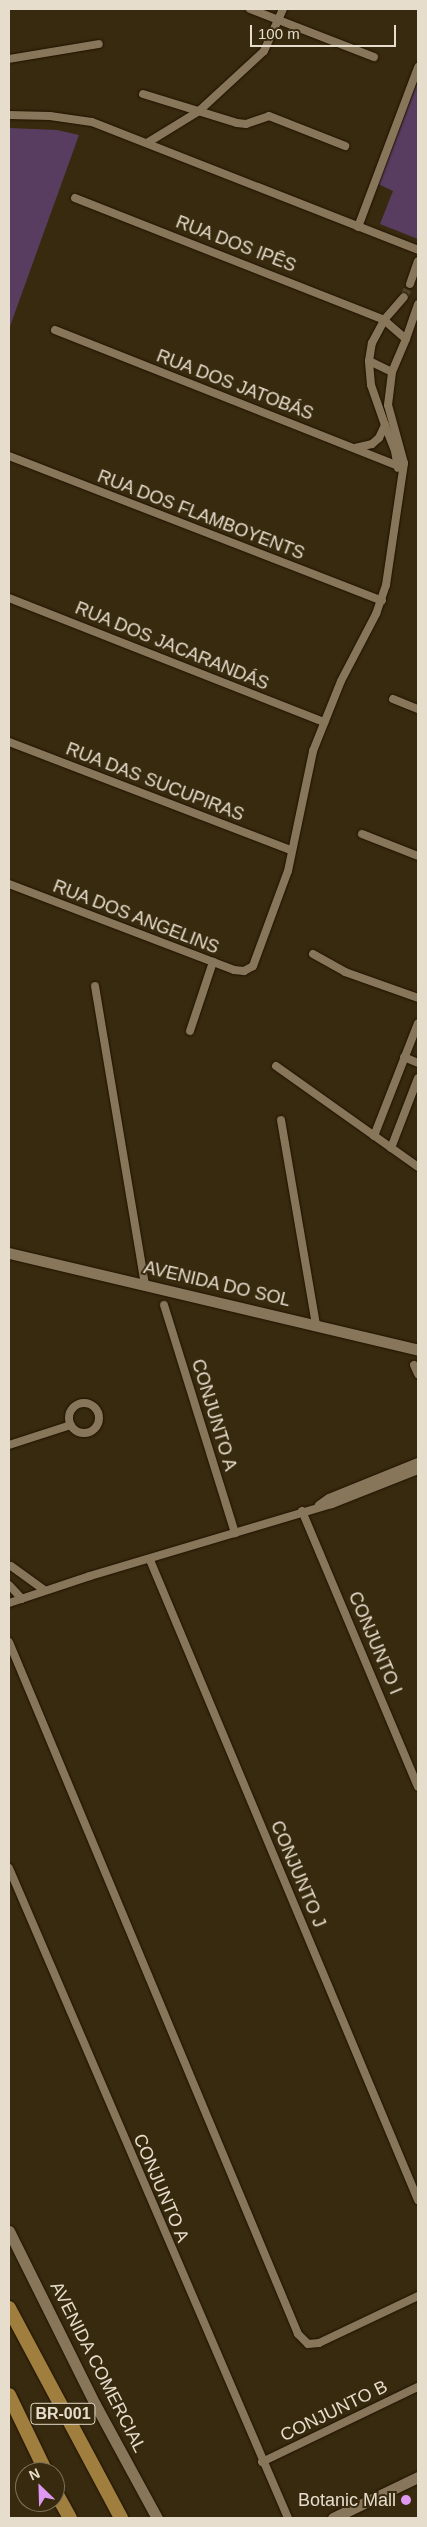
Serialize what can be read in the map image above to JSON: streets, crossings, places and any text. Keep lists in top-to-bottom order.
{
  "streets": {
    "highway": ["BR-001"],
    "street": [
      "RUA DOS IPÊS",
      "RUA DOS JATOBÁS",
      "RUA DOS FLAMBOYENTS",
      "RUA DOS JACARANDÁS",
      "RUA DAS SUCUPIRAS",
      "RUA DOS ANGELINS",
      "AVENIDA DO SOL",
      "CONJUNTO A",
      "CONJUNTO I",
      "CONJUNTO J",
      "AVENIDA COMERCIAL",
      "CONJUNTO B"
    ]
  },
  "crossings": [
    ["RUA DAS SUCUPIRAS", "RUA DOS ANGELINS"],
    ["CONJUNTO A", "CONJUNTO B"]
  ],
  "places": ["Botanic Mall"],
  "scale_bar": "100 m",
  "north": "top left"
}
